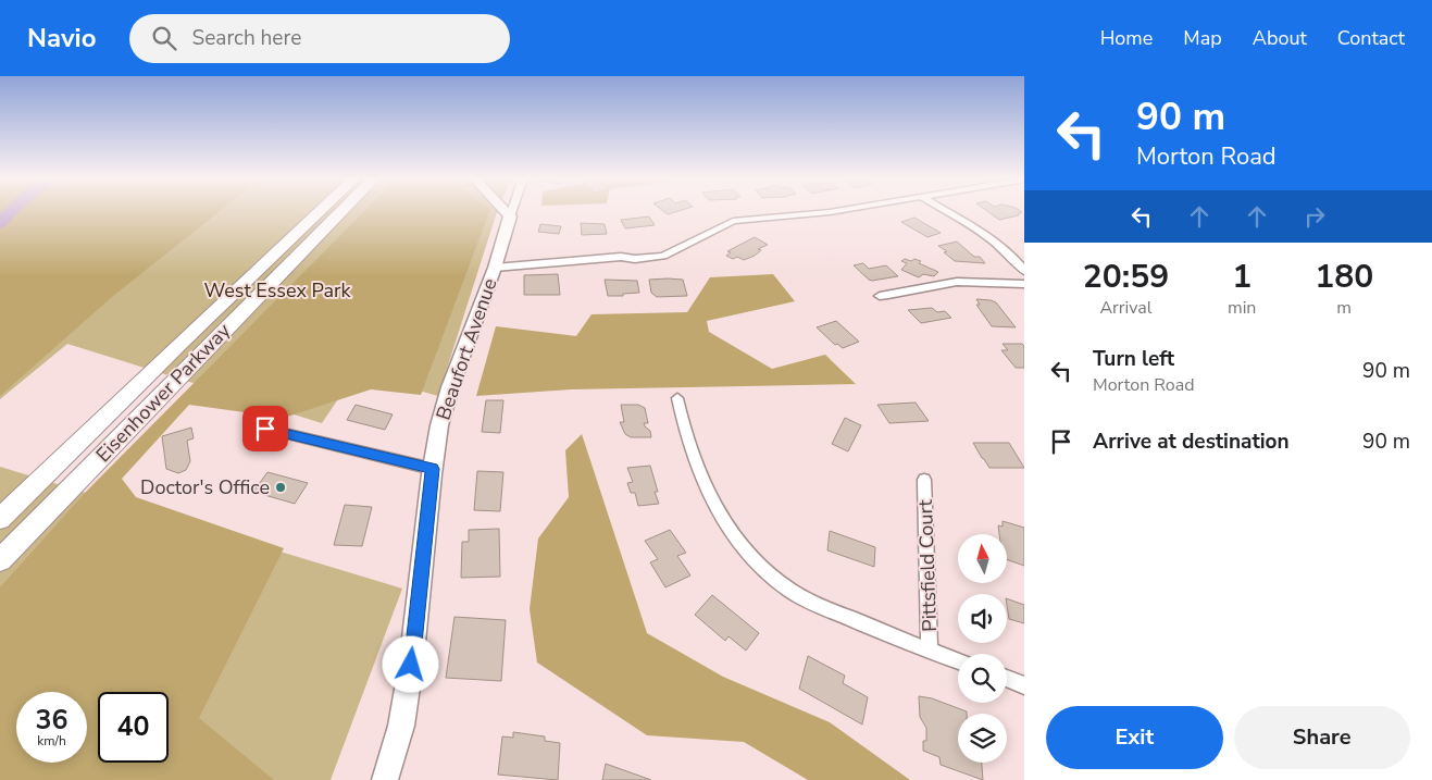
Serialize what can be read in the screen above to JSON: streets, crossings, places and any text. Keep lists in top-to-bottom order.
{
  "streets": {
    "main road": ["Eisenhower Parkway"],
    "street": ["Beaufort Avenue", "Pittsfield Court"]
  },
  "parks": ["West Essex Park"],
  "places": ["Doctor's Office"],
  "north": "top",
  "page": {
    "header": "Navio",
    "search": "Search here",
    "nav": [
      "Home",
      "Map",
      "About",
      "Contact"
    ],
    "turn": ["90 m", "Morton Road"],
    "eta": [
      "20:59",
      "Arrival",
      "1",
      "min",
      "180",
      "m"
    ],
    "list": [
      {
        "name": "Turn left",
        "note": "Morton Road",
        "value": "90 m"
      },
      {
        "name": "Arrive at destination",
        "value": "90 m"
      }
    ],
    "speed": "36 km/h",
    "limit": "40",
    "buttons": ["Exit", "Share"]
  }
}
